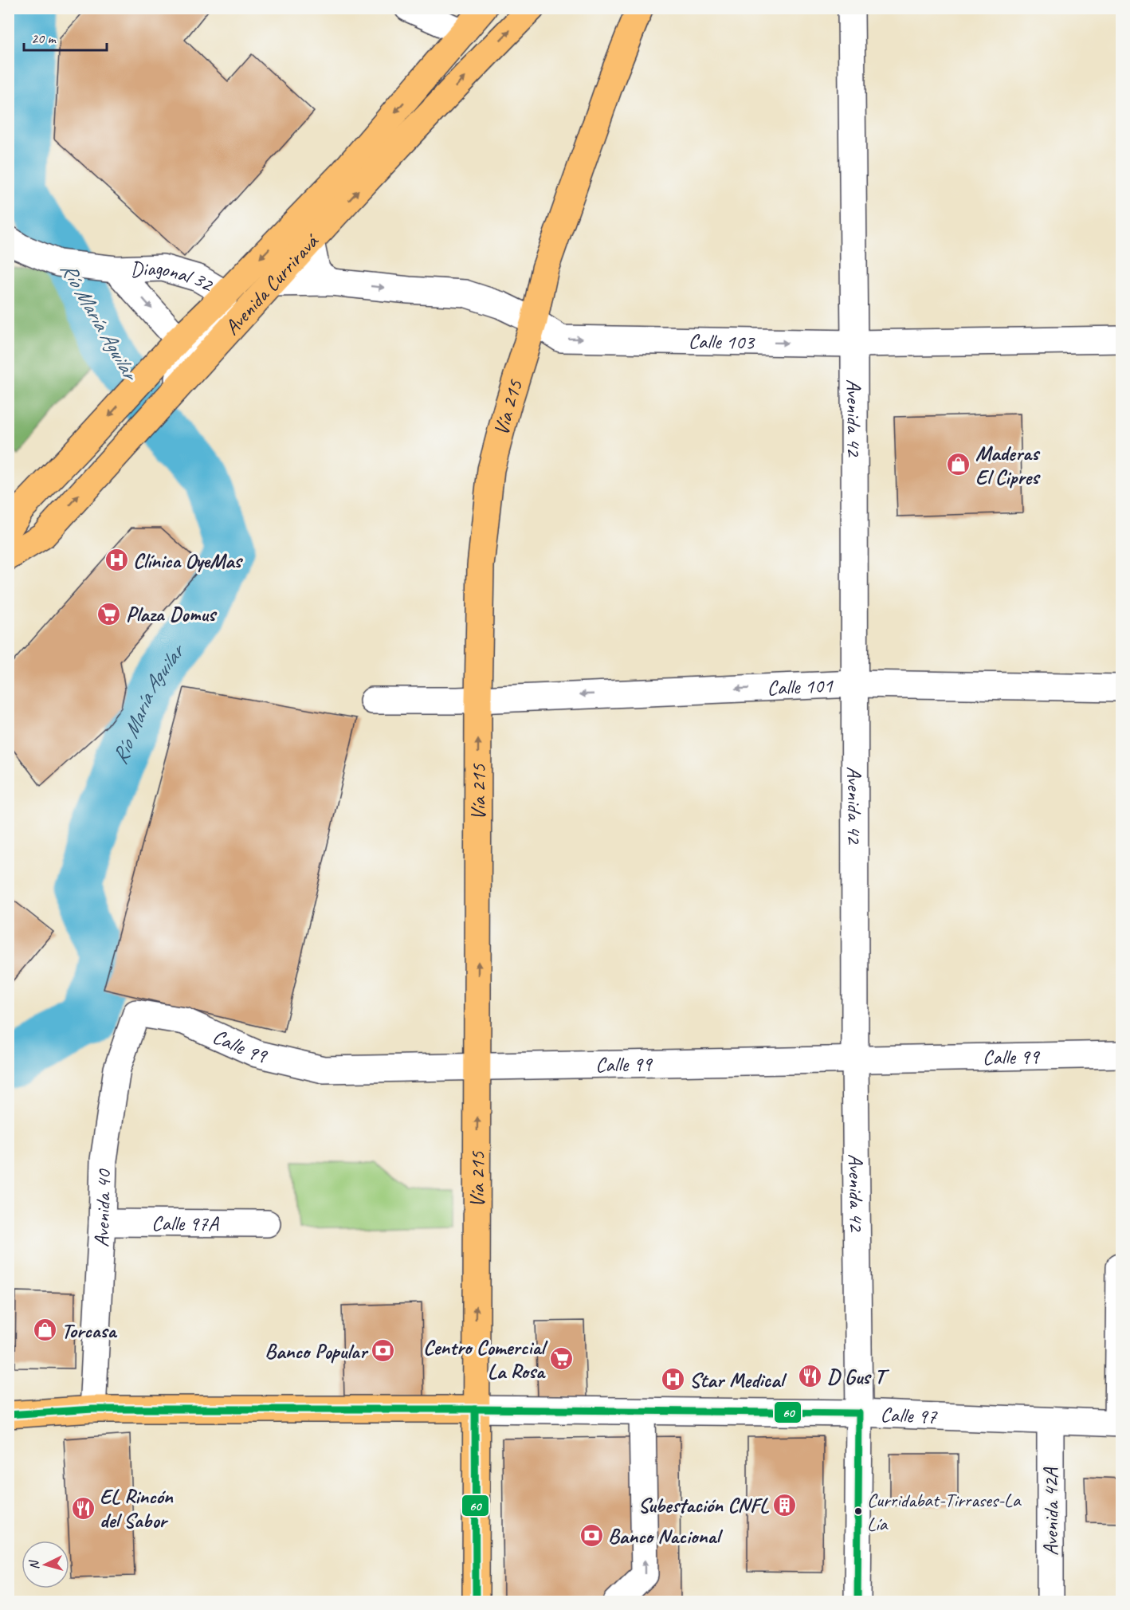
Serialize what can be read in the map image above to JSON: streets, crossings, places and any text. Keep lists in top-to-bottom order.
{
  "streets": {
    "main road": ["Avenida Curriravá", "Vía 215", "Calle 97"],
    "street": [
      "Diagonal 32",
      "Calle 103",
      "Avenida 42",
      "Calle 101",
      "Calle 99",
      "Avenida 40",
      "Calle 97A",
      "Avenida 42A"
    ]
  },
  "crossings": [
    ["Diagonal 32", "Avenida Curriravá"],
    ["Avenida Curriravá", "Calle 103"],
    ["Calle 103", "Vía 215"],
    ["Calle 103", "Avenida 42"],
    ["Vía 215", "Calle 101"],
    ["Vía 215", "Calle 99"],
    ["Vía 215", "Calle 97"],
    ["Avenida 42", "Calle 101"],
    ["Avenida 42", "Calle 99"],
    ["Avenida 42", "Calle 97"],
    ["Calle 99", "Avenida 40"],
    ["Avenida 40", "Calle 97A"],
    ["Avenida 40", "Calle 97"],
    ["Calle 97", "Avenida 42A"]
  ],
  "one_way": ["Calle 103", "Vía 215", "Calle 101"],
  "water": ["Río María Aguilar"],
  "places": {
    "shop": ["Maderas El Cipres", "Torcasa"],
    "hospital": ["Clínica OyeMas", "Star Medical"],
    "supermarket": ["Plaza Domus", "Centro Comercial La Rosa"],
    "bank": ["Banco Popular", "Banco Nacional"],
    "restaurant": ["D Gus T", "EL Rincón del Sabor"],
    "building": ["Subestación CNFL"],
    "other": ["Curridabat-Tirrases-La Lía"]
  },
  "lines": ["transit line 60"],
  "scale_bar": "20 m",
  "north": "left"
}
